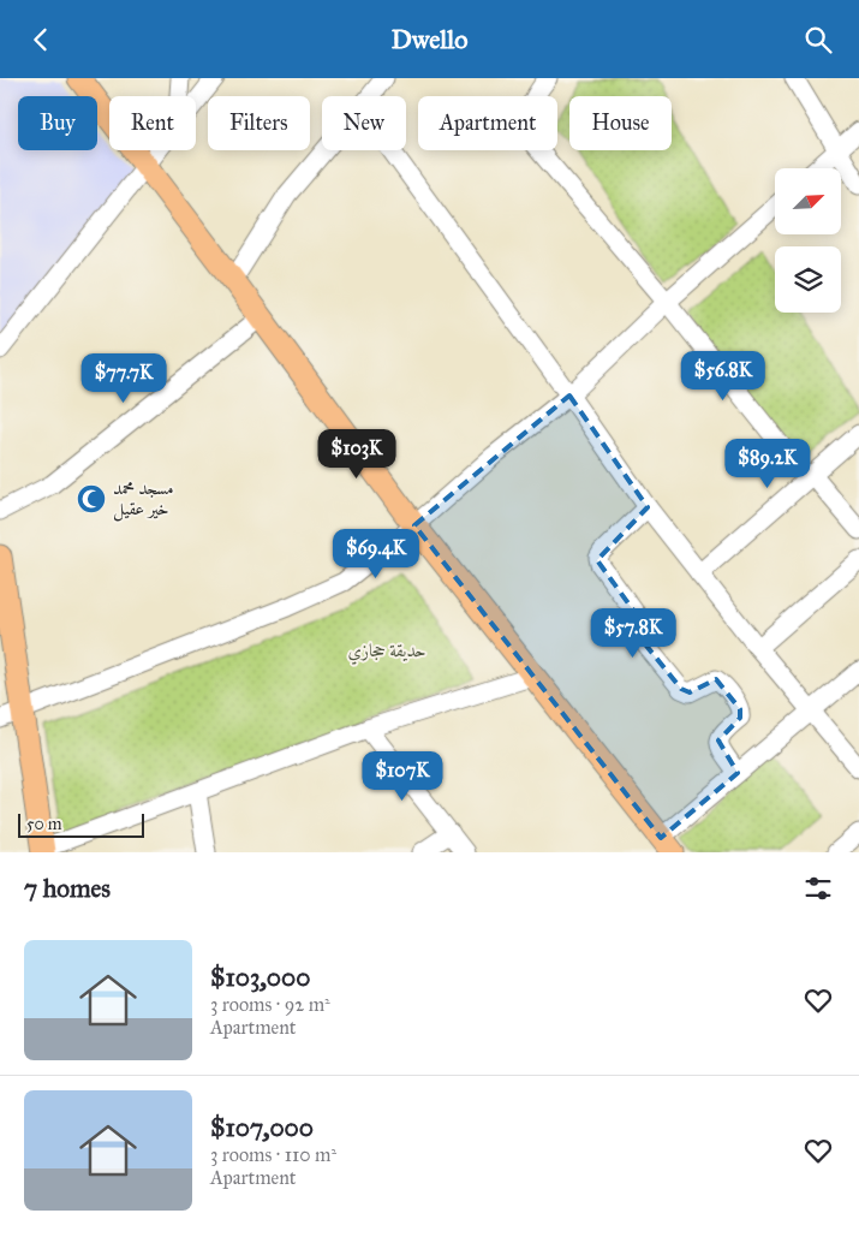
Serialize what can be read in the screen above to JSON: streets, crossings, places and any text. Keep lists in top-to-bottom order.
{
  "parks": ["حديقة حجازي"],
  "places": {
    "mosque": ["مسجد محمد خير عقيل"]
  },
  "scale_bar": "50 m",
  "north": "top right",
  "page": {
    "header": "Dwello",
    "chip": [
      "Buy",
      "Rent",
      "Filters",
      "New",
      "Apartment",
      "House"
    ],
    "price": [
      "$56.8K",
      "$77.7K",
      "$103K",
      "$89.2K",
      "$69.4K",
      "$57.8K",
      "$107K"
    ],
    "scale": "50 m",
    "heading": "7 homes",
    "list": [
      {
        "name": "$103,000",
        "note": "3 rooms · 92 m² · Apartment"
      },
      {
        "name": "$107,000",
        "note": "3 rooms · 110 m² · Apartment"
      }
    ]
  }
}
